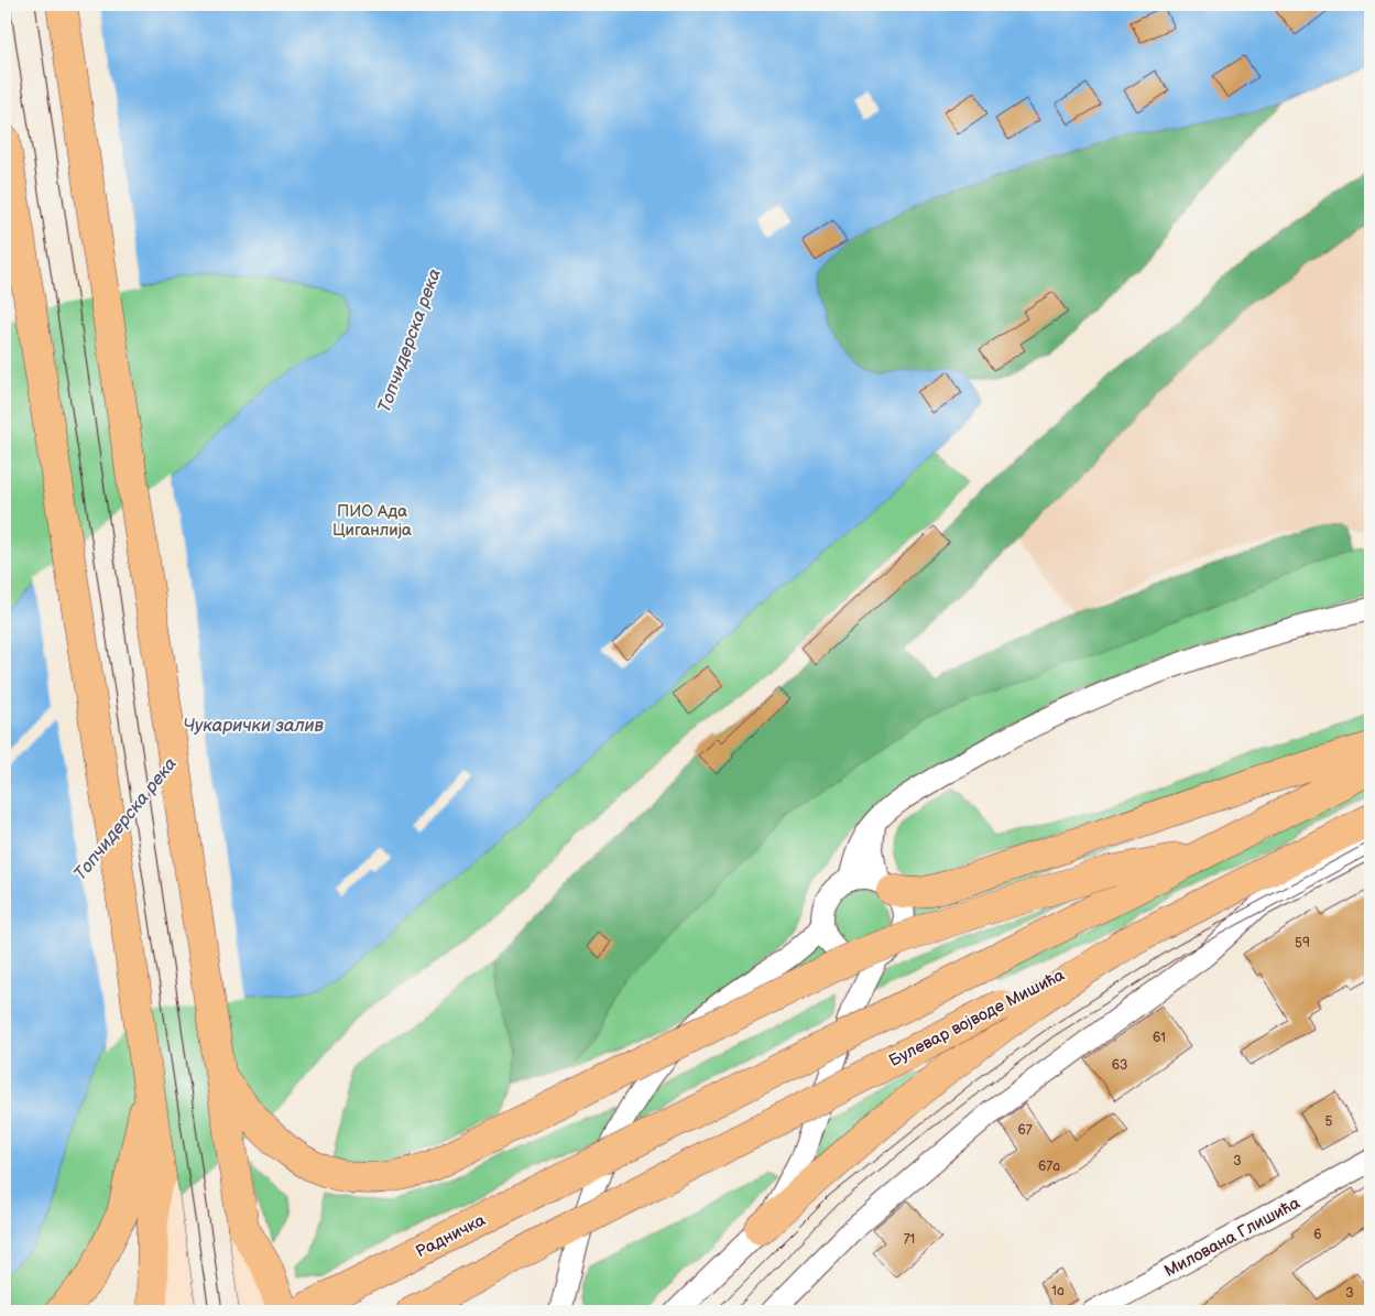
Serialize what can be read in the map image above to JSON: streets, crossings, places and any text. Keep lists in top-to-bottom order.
{
  "streets": {
    "main road": ["Булевар војводе Мишића", "Радничка"],
    "street": ["Милована Глишића"]
  },
  "water": ["Топчидерска река", "Чукарички залив"],
  "parks": ["ПИО Ада Циганлија"],
  "house_numbers": [
    "59",
    "61",
    "63",
    "5",
    "67",
    "3",
    "67a",
    "6",
    "71",
    "1a",
    "3"
  ]
}
